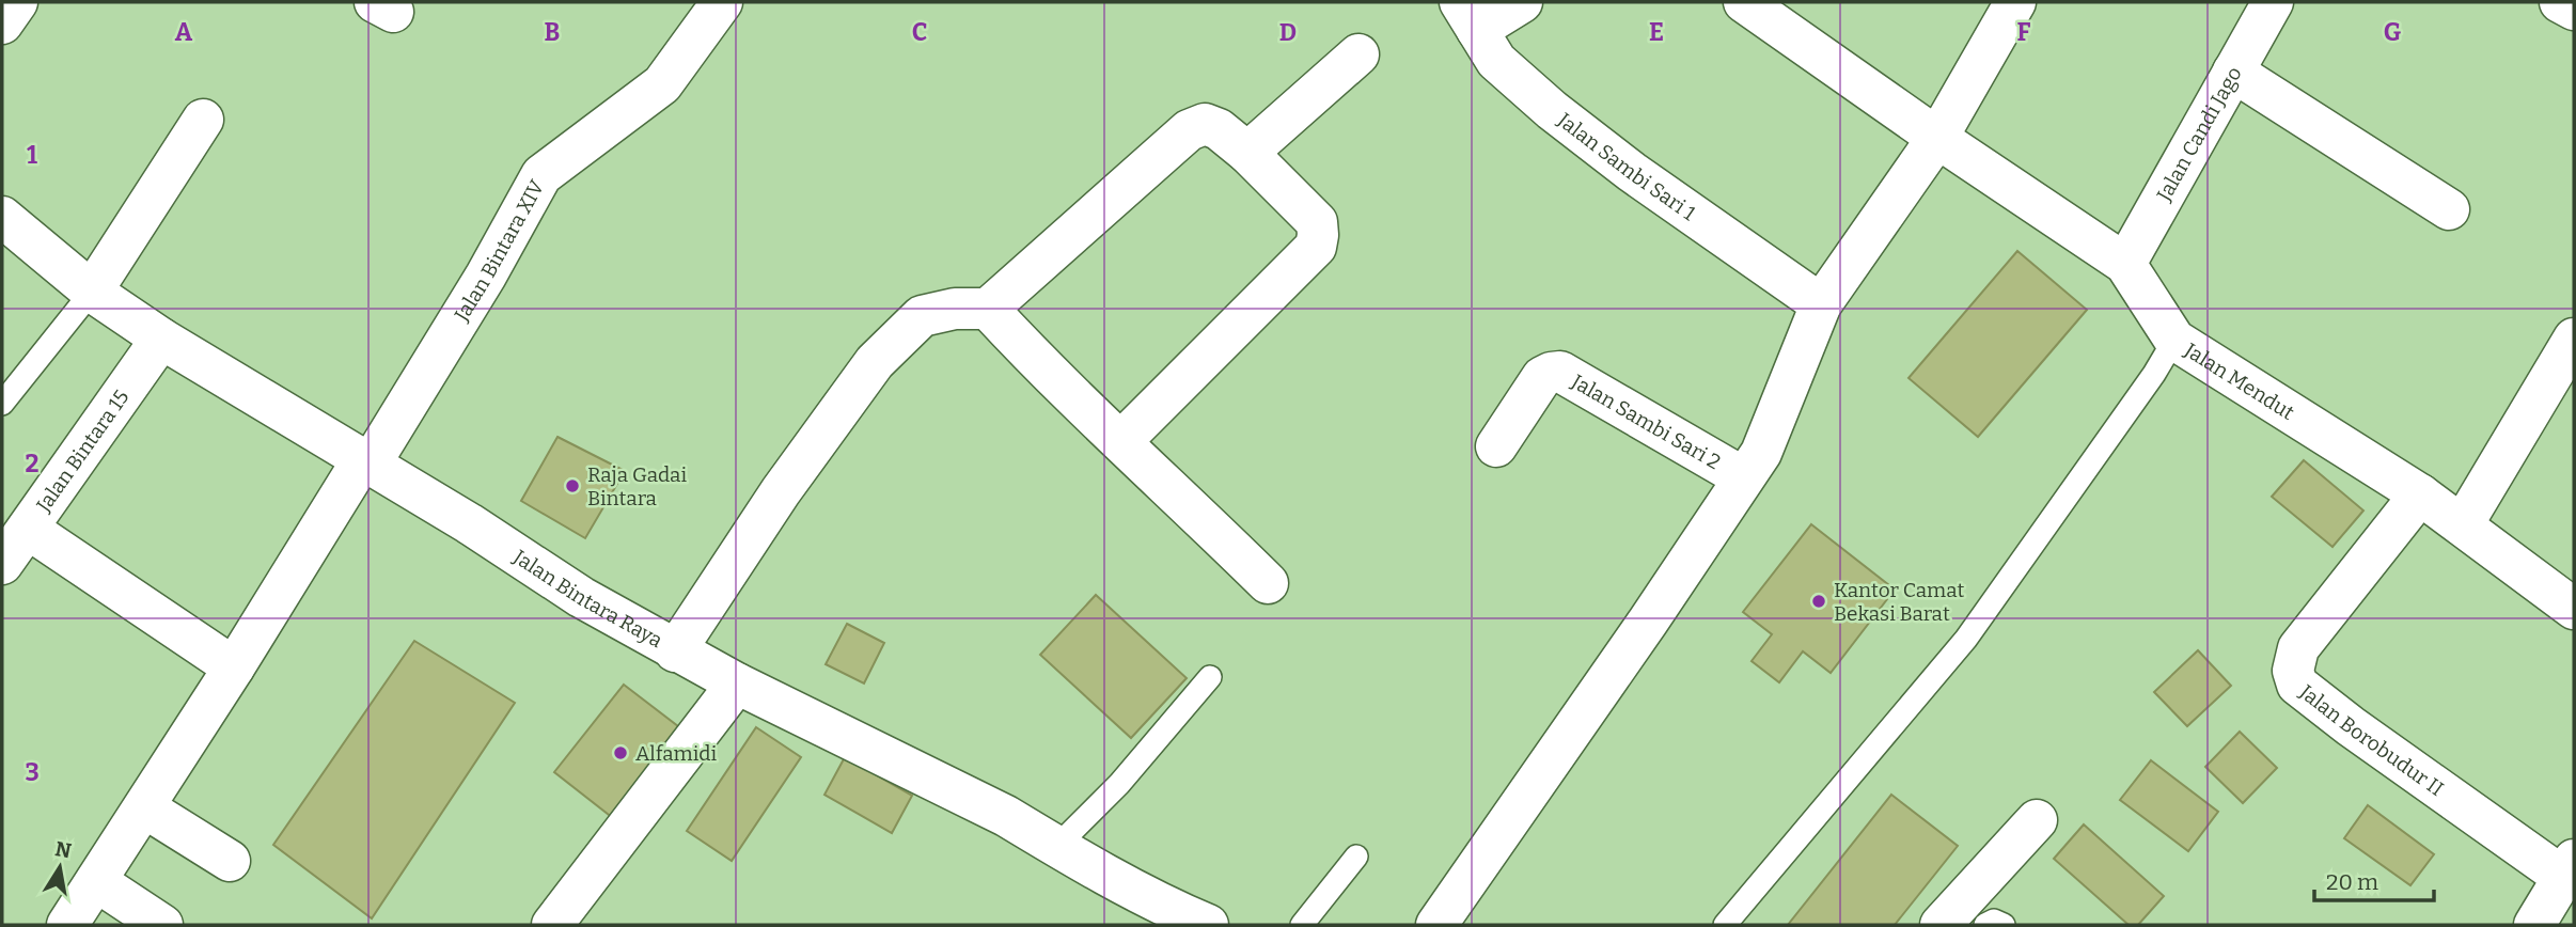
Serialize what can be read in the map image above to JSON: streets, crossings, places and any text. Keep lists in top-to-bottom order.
{
  "streets": {
    "street": [
      "Jalan Candi Jago",
      "Jalan Sambi Sari 1",
      "Jalan Bintara XIV",
      "Jalan Mendut",
      "Jalan Sambi Sari 2",
      "Jalan Bintara 15",
      "Jalan Bintara Raya",
      "Jalan Borobudur II"
    ]
  },
  "crossings": [
    ["Jalan Candi Jago", "Jalan Mendut"],
    ["Jalan Bintara XIV", "Jalan Bintara Raya"],
    ["Jalan Mendut", "Jalan Borobudur II"],
    ["Jalan Bintara 15", "Jalan Bintara Raya"]
  ],
  "places": ["Raja Gadai Bintara", "Kantor Camat Bekasi Barat", "Alfamidi"],
  "scale_bar": "20 m",
  "north": "top",
  "grid": {
    "columns": [
      "A",
      "B",
      "C",
      "D",
      "E",
      "F",
      "G"
    ],
    "rows": ["1", "2", "3"]
  }
}
